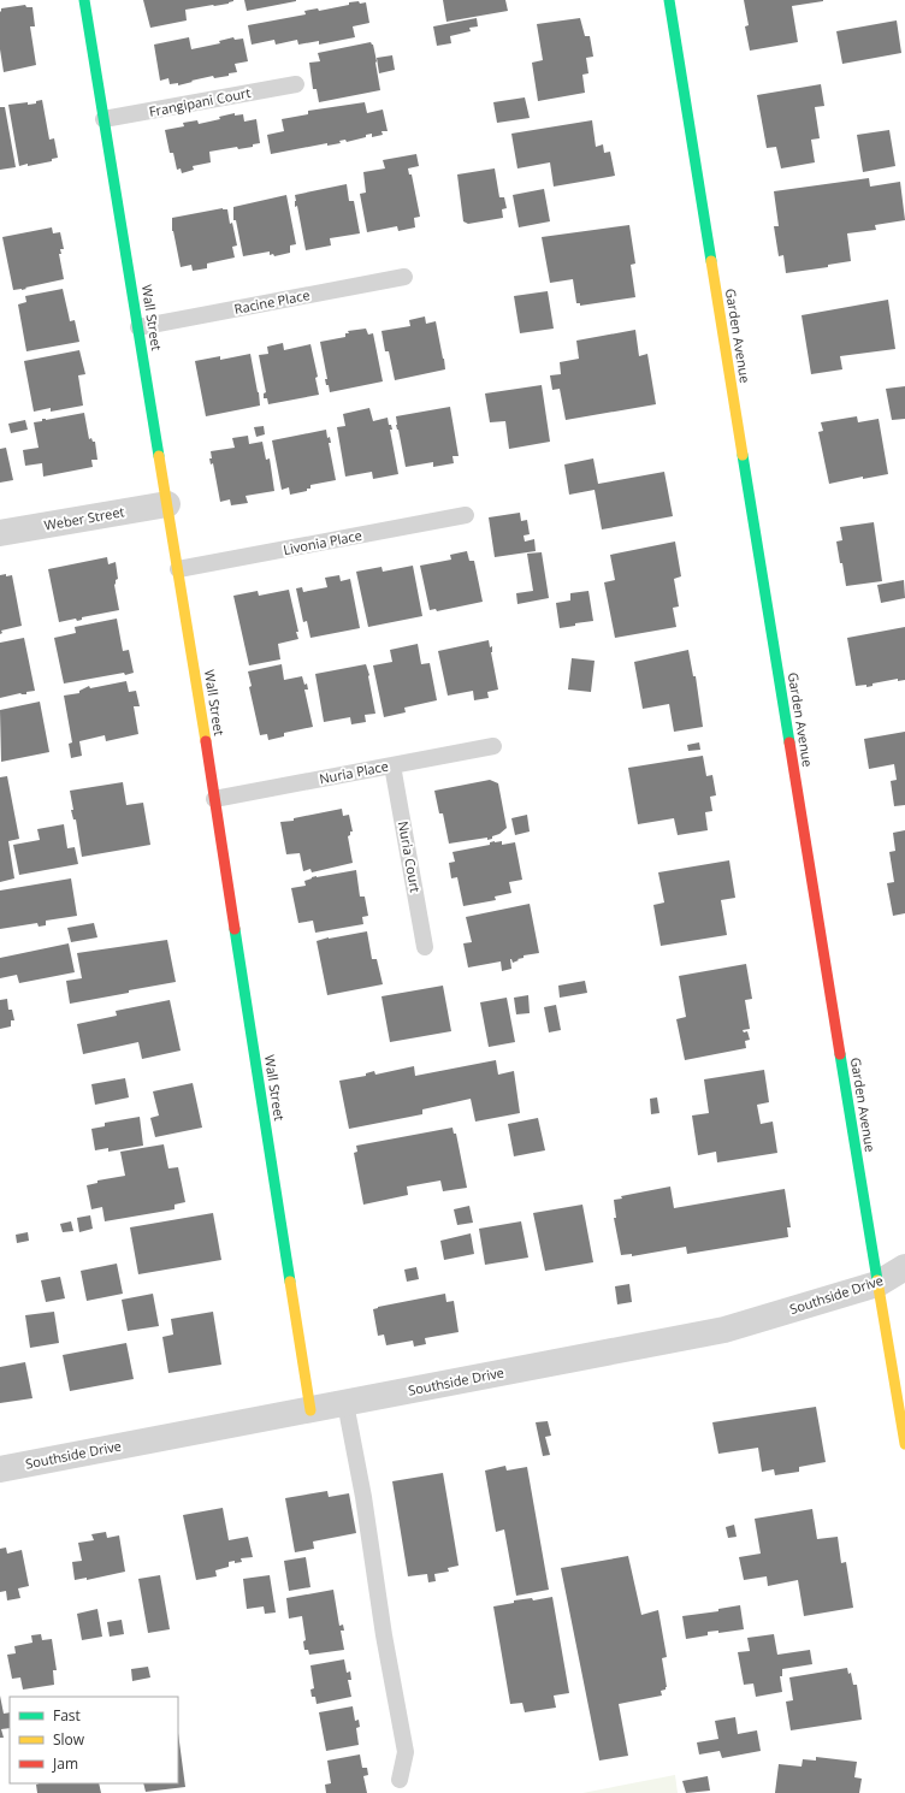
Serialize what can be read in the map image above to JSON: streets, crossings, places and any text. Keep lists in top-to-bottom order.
{
  "streets": {
    "street": [
      "Wall Street",
      "Garden Avenue",
      "Weber Street",
      "Southside Drive"
    ],
    "lane": [
      "Frangipani Court",
      "Racine Place",
      "Livonia Place",
      "Nuria Place",
      "Nuria Court"
    ]
  },
  "crossings": [
    ["Frangipani Court", "Wall Street"],
    ["Racine Place", "Wall Street"],
    ["Wall Street", "Weber Street"],
    ["Wall Street", "Livonia Place"],
    ["Wall Street", "Nuria Place"],
    ["Wall Street", "Southside Drive"],
    ["Garden Avenue", "Southside Drive"],
    ["Nuria Place", "Nuria Court"]
  ],
  "legend": ["Fast", "Slow", "Jam"]
}
